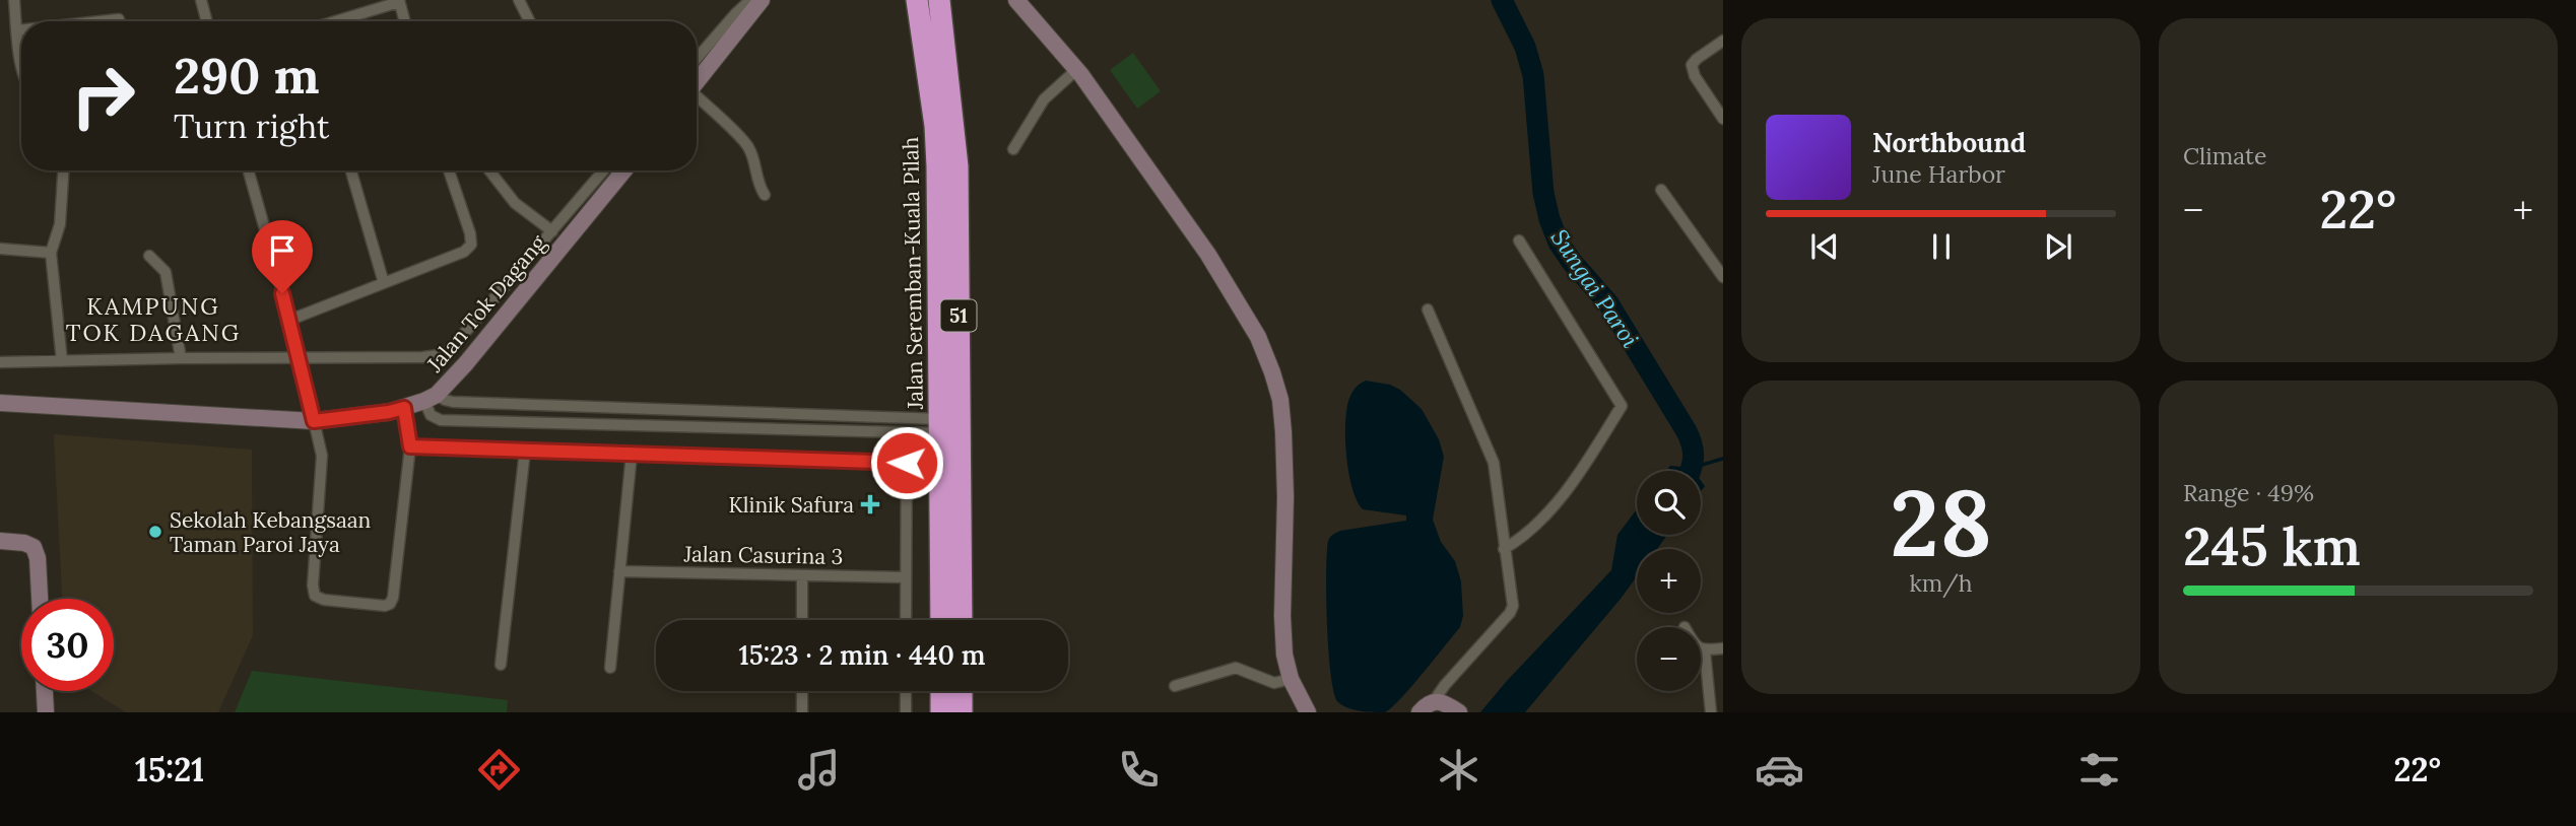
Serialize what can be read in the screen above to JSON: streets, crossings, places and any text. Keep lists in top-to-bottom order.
{
  "streets": {
    "highway": ["Jalan Seremban-Kuala Pilah", "51"],
    "street": ["Jalan Tok Dagang", "Jalan Casurina 3"]
  },
  "districts": ["KAMPUNG TOK DAGANG"],
  "water": ["Sungai Paroi"],
  "places": {
    "health": ["Klinik Safura"],
    "other": ["Sekolah Kebangsaan Taman Paroi Jaya"]
  },
  "page": {
    "tile": [
      "Climate",
      ["28", "km/h"],
      ["Range · 49%", "245 km"]
    ],
    "turn": ["290 m", "Turn right"],
    "song": ["Northbound", "June Harbor"],
    "heat": ["−", "22°", "+"],
    "map_buttons": ["+", "−"],
    "limit": "30",
    "trip": "15:23 · 2 min · 440 m",
    "tabs": ["15:21", "22°"]
  }
}
